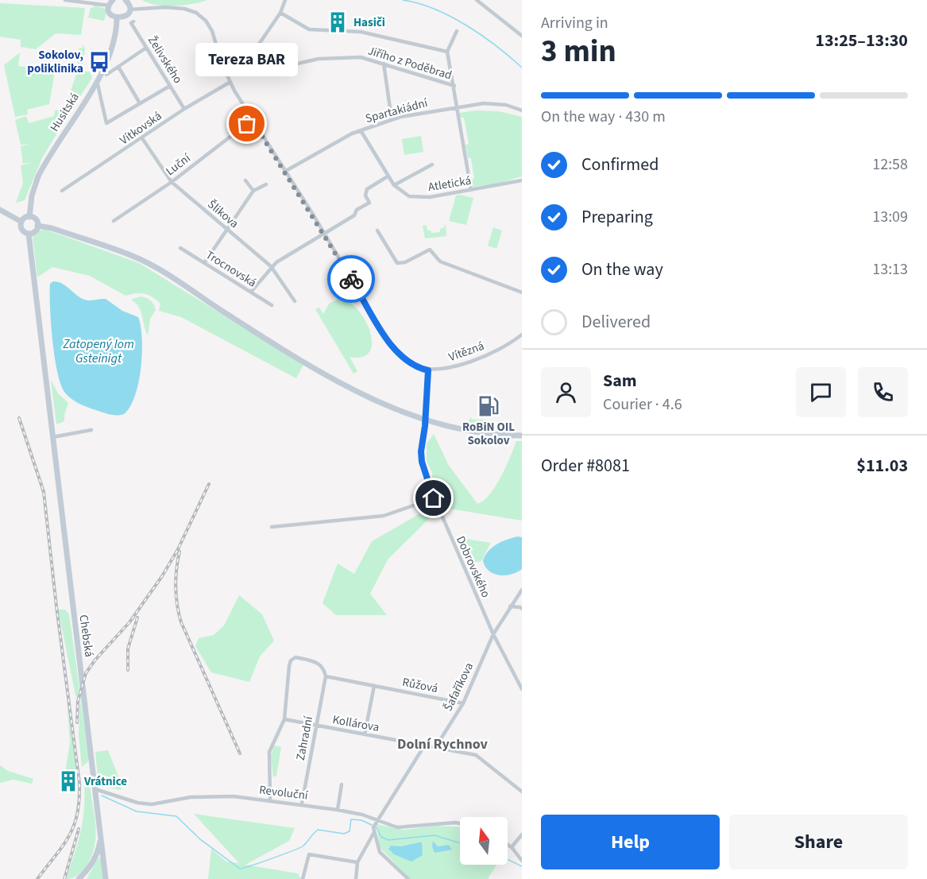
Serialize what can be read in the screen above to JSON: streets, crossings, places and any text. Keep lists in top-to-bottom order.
{
  "streets": {
    "street": [
      "Želivského",
      "Jiřího z Poděbrad",
      "Spartakiádní",
      "Husitská",
      "Vítkovská",
      "Luční",
      "Atletická",
      "Šlikova",
      "Trocnovská",
      "Vítězná",
      "Dobrovského",
      "Chebská",
      "Růžová",
      "Šafaříkova",
      "Kollárova",
      "Zahradní",
      "Revoluční"
    ]
  },
  "crossings": [
    ["Želivského", "Vítkovská"],
    ["Spartakiádní", "Atletická"],
    ["Husitská", "Chebská"],
    ["Vítkovská", "Šlikova"],
    ["Luční", "Šlikova"],
    ["Vítězná", "Dobrovského"],
    ["Dobrovského", "Šafaříkova"],
    ["Chebská", "Revoluční"],
    ["Růžová", "Šafaříkova"],
    ["Růžová", "Zahradní"],
    ["Šafaříkova", "Kollárova"],
    ["Kollárova", "Zahradní"],
    ["Zahradní", "Revoluční"]
  ],
  "districts": ["Dolní Rychnov"],
  "water": ["Zatopený lom Gsteinigt"],
  "places": {
    "building": ["Hasiči", "Vrátnice"],
    "bus stop": ["Sokolov, poliklinika"],
    "other": ["Tereza BAR"],
    "fuel station": ["RoBiN OIL Sokolov"]
  },
  "north": "top",
  "page": {
    "heading": ["3 min", "Arriving in", "13:25–13:30"],
    "panel": [
      "Sam",
      "Courier · 4.6",
      "Order #8081",
      "$11.03"
    ],
    "bubble": "Tereza BAR",
    "bar": "On the way · 430 m",
    "list": [
      ["Confirmed", "12:58"],
      ["Preparing", "13:09"],
      ["On the way", "13:13"],
      "Delivered"
    ],
    "buttons": ["Help", "Share"]
  }
}
